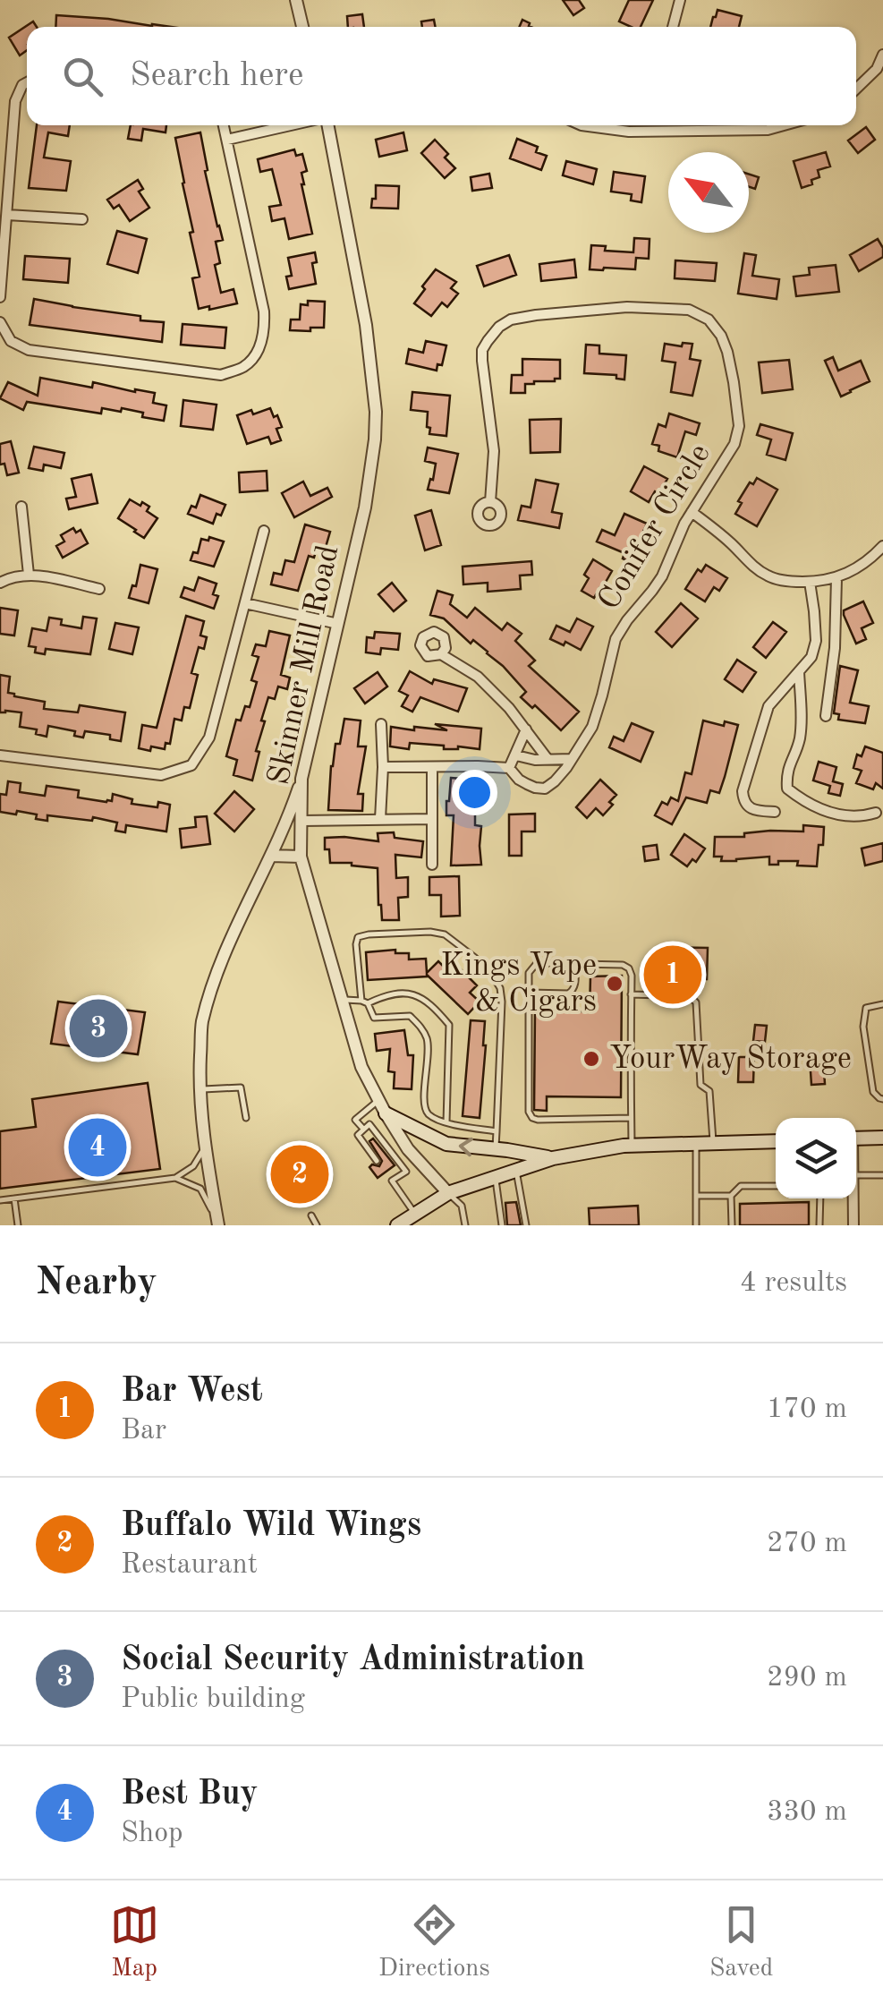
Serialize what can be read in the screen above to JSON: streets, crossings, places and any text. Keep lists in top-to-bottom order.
{
  "streets": {
    "street": ["Conifer Circle", "Skinner Mill Road"]
  },
  "places": ["Kings Vape & Cigars", "YourWay Storage"],
  "north": "top left",
  "page": {
    "search": "Search here",
    "pins": [
      "1",
      "3",
      "4",
      "2"
    ],
    "heading": ["Nearby", "4 results"],
    "list": [
      {
        "mark": "1",
        "name": "Bar West",
        "note": "Bar",
        "value": "170 m"
      },
      {
        "mark": "2",
        "name": "Buffalo Wild Wings",
        "note": "Restaurant",
        "value": "270 m"
      },
      {
        "mark": "3",
        "name": "Social Security Administration",
        "note": "Public building",
        "value": "290 m"
      },
      {
        "mark": "4",
        "name": "Best Buy",
        "note": "Shop",
        "value": "330 m"
      }
    ],
    "nav": ["Map", "Directions", "Saved"]
  }
}
